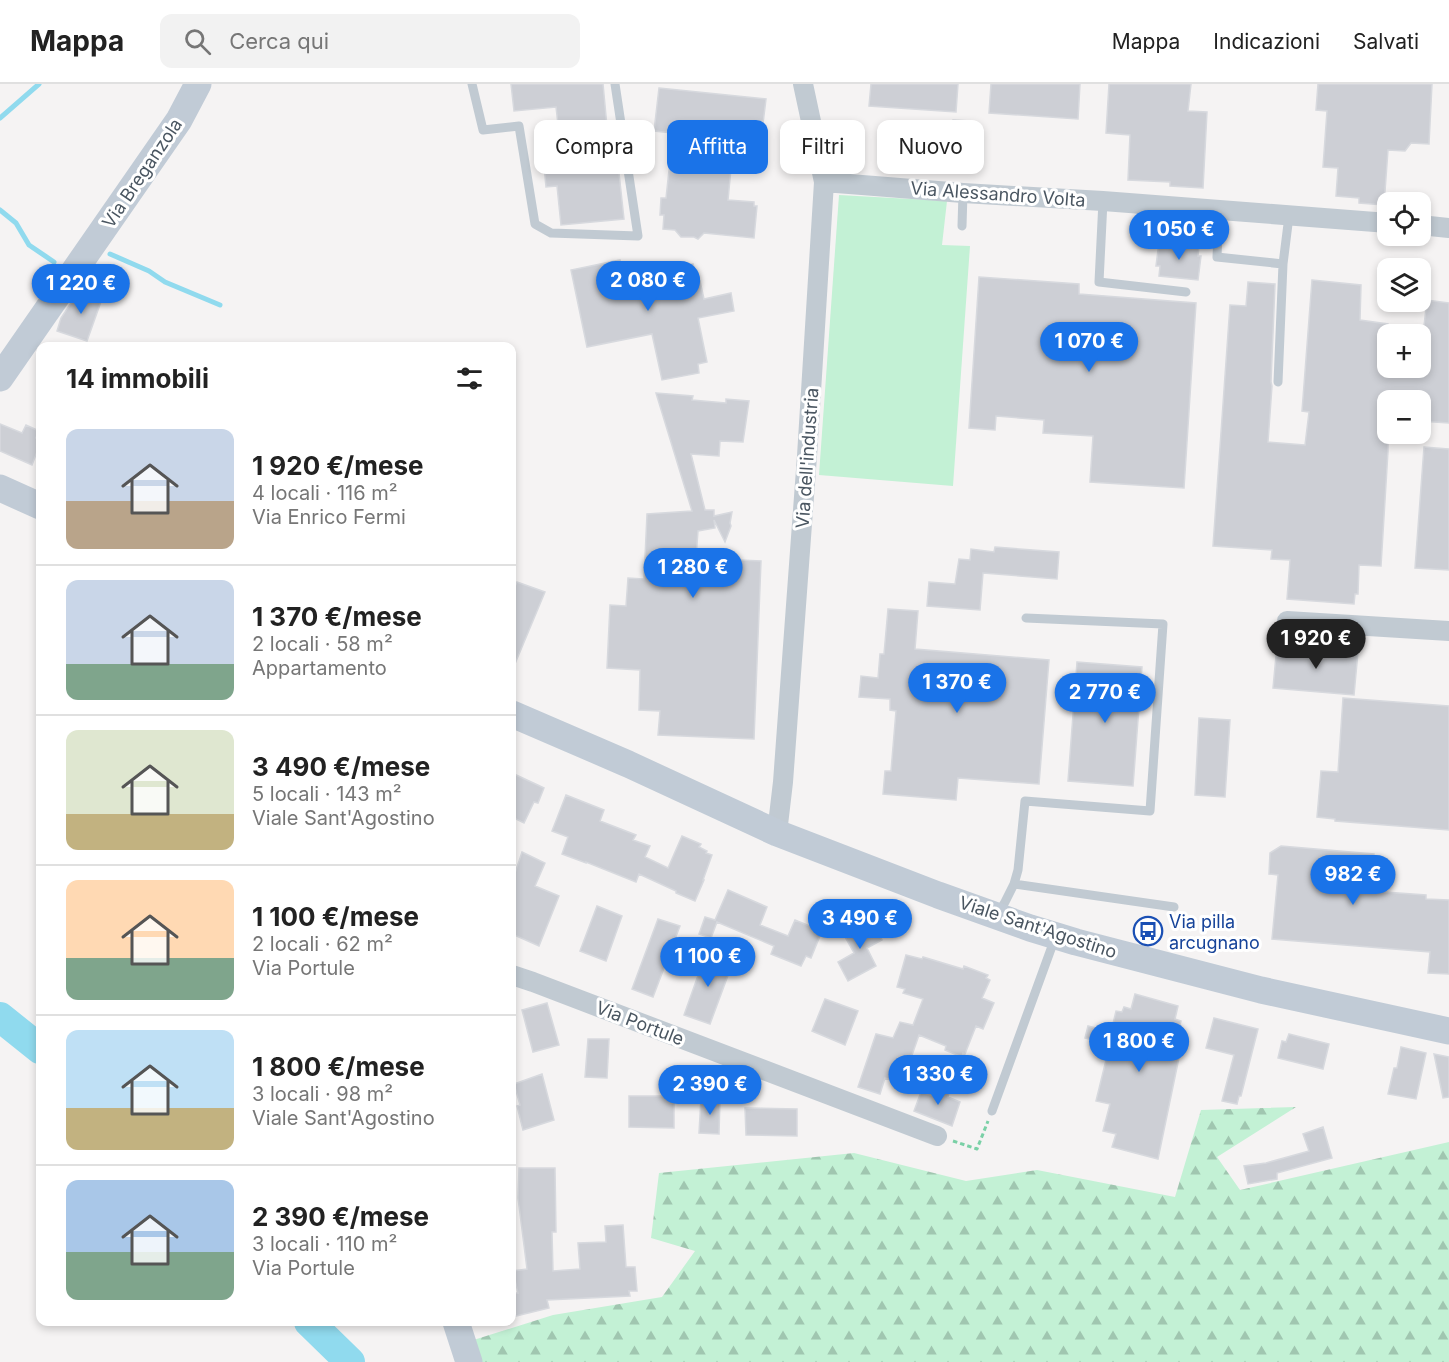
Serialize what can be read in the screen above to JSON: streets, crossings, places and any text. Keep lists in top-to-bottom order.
{
  "streets": {
    "main road": ["Via Breganzola", "Viale Sant'Agostino"],
    "street": ["Via Alessandro Volta", "Via dell'industria", "Via Portule"]
  },
  "crossings": [
    ["Via Alessandro Volta", "Via dell'industria"],
    ["Via dell'industria", "Viale Sant'Agostino"]
  ],
  "places": {
    "bus stop": ["Via pilla arcugnano"]
  },
  "page": {
    "header": "Mappa",
    "search": "Cerca qui",
    "nav": ["Mappa", "Indicazioni", "Salvati"],
    "chip": [
      "Compra",
      "Affitta",
      "Filtri",
      "Nuovo"
    ],
    "map_buttons": ["+", "−"],
    "price": [
      "1 050 €",
      "2 080 €",
      "1 220 €",
      "1 070 €",
      "1 280 €",
      "1 920 €",
      "1 370 €",
      "2 770 €",
      "982 €",
      "3 490 €",
      "1 100 €",
      "1 800 €",
      "1 330 €",
      "2 390 €"
    ],
    "heading": "14 immobili",
    "list": [
      {
        "name": "1 920 €/mese",
        "note": "4 locali · 116 m² · Via Enrico Fermi"
      },
      {
        "name": "1 370 €/mese",
        "note": "2 locali · 58 m² · Appartamento"
      },
      {
        "name": "3 490 €/mese",
        "note": "5 locali · 143 m² · Viale Sant'Agostino"
      },
      {
        "name": "1 100 €/mese",
        "note": "2 locali · 62 m² · Via Portule"
      },
      {
        "name": "1 800 €/mese",
        "note": "3 locali · 98 m² · Viale Sant'Agostino"
      },
      {
        "name": "2 390 €/mese",
        "note": "3 locali · 110 m² · Via Portule"
      }
    ]
  }
}
